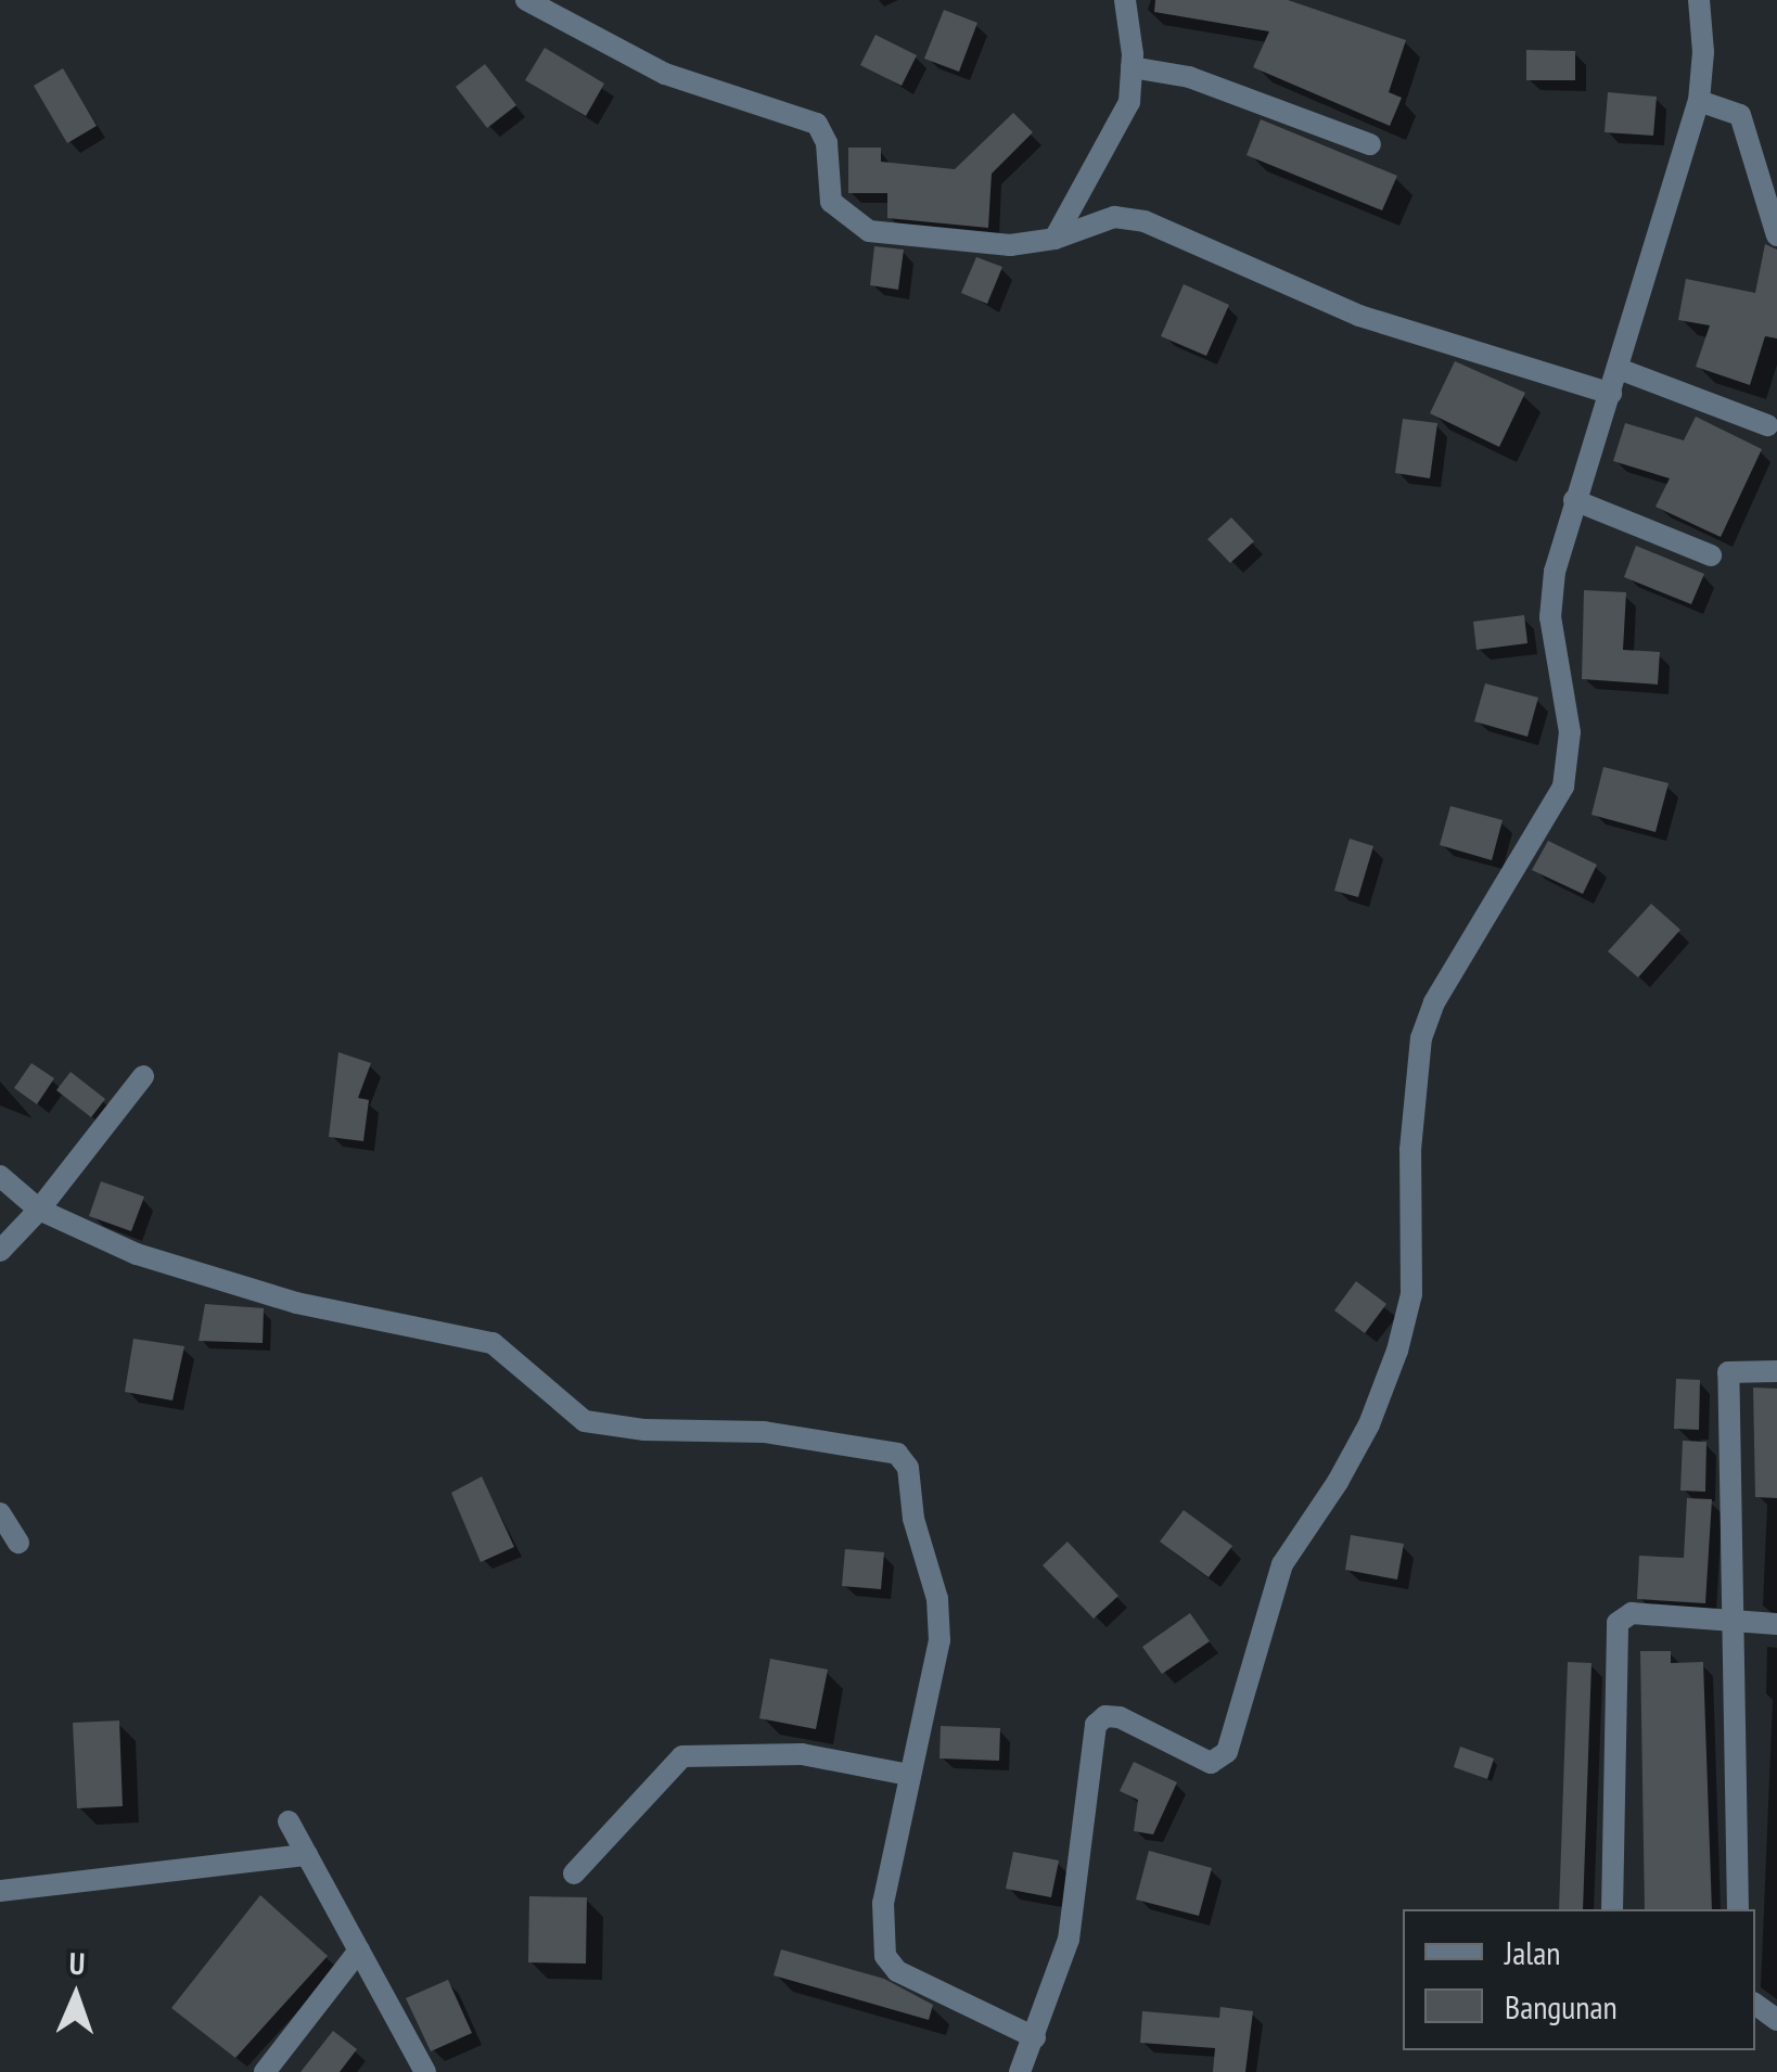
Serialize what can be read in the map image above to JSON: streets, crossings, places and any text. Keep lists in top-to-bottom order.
{
  "legend": ["Jalan", "Bangunan"],
  "north": "top"
}
